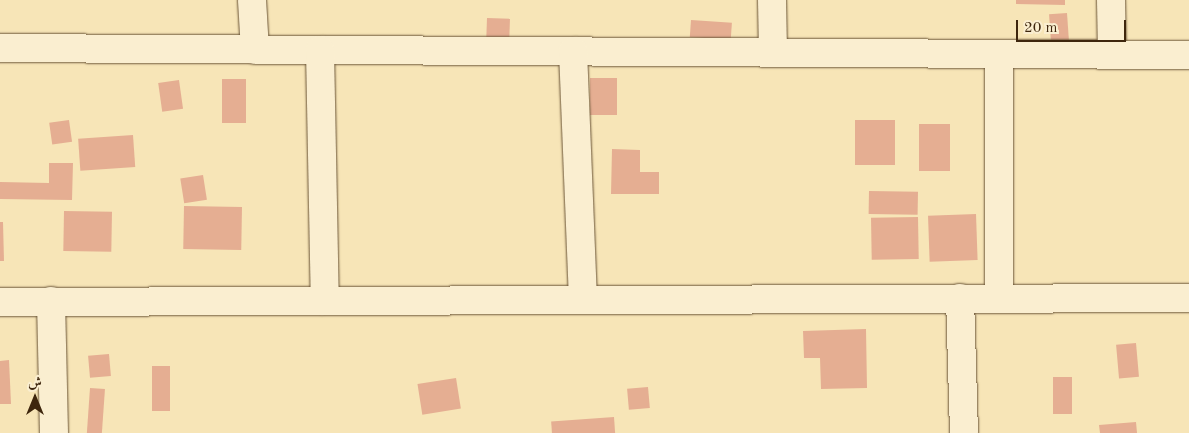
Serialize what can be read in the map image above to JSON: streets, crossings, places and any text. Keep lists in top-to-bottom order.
{
  "scale_bar": "20 m",
  "north": "top"
}
